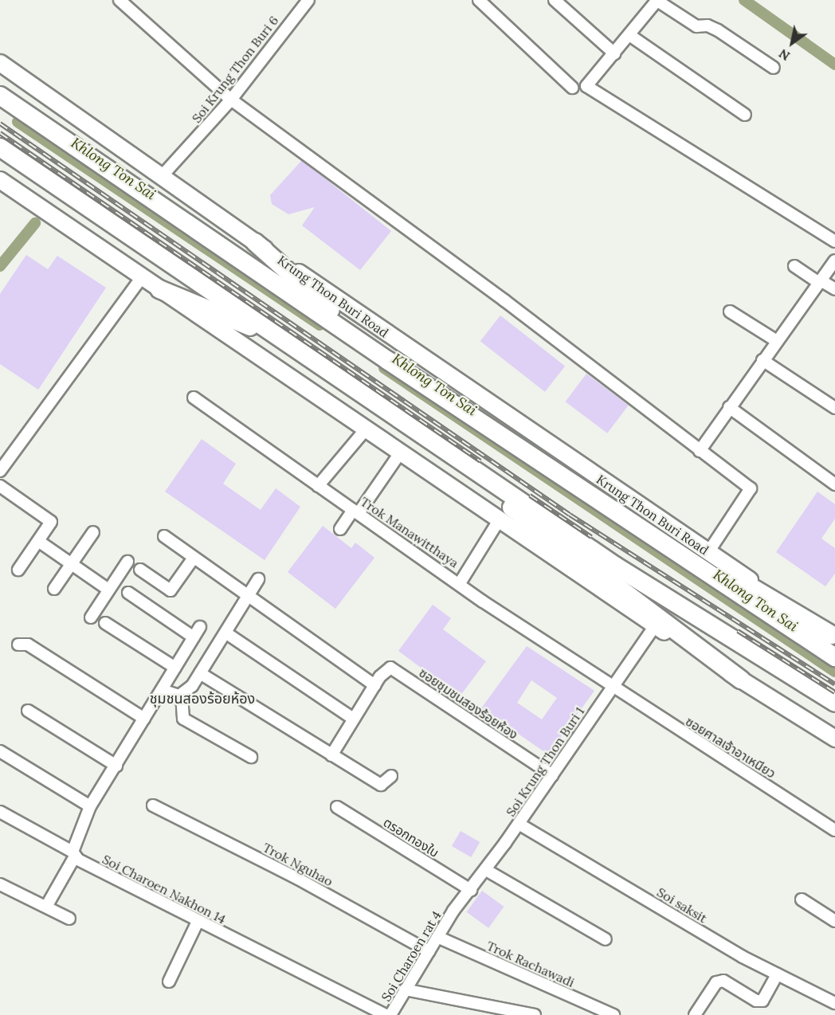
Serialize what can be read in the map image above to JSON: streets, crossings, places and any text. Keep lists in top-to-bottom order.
{
  "streets": {
    "main road": ["Krung Thon Buri Road"],
    "street": [
      "Soi Krung Thon Buri 6",
      "Trok Manawitthaya",
      "ซอยชุมชนสองร้อยห้อง",
      "ซอยศาลเจ้าอาเหนียว",
      "Soi Krung Thon Buri 1",
      "ตรอกทองใบ",
      "Trok Nguhao",
      "Soi Charoen Nakhon 14",
      "Soi saksit",
      "Soi Charoen rat 4",
      "Trok Rachawadi"
    ]
  },
  "crossings": [
    ["Soi Krung Thon Buri 6", "Krung Thon Buri Road"],
    ["Trok Manawitthaya", "ซอยศาลเจ้าอาเหนียว"],
    ["Trok Manawitthaya", "Soi Krung Thon Buri 1"],
    ["ซอยชุมชนสองร้อยห้อง", "Soi Krung Thon Buri 1"],
    ["ซอยศาลเจ้าอาเหนียว", "Soi Krung Thon Buri 1"],
    ["Soi Krung Thon Buri 1", "ตรอกทองใบ"],
    ["Soi Krung Thon Buri 1", "Soi saksit"],
    ["Soi Krung Thon Buri 1", "Soi Charoen rat 4"],
    ["Trok Nguhao", "Soi Charoen rat 4"],
    ["Soi Charoen rat 4", "Trok Rachawadi"]
  ],
  "districts": ["ชุมชนสองร้อยห้อง"],
  "water": ["Khlong Ton Sai"],
  "north": "bottom left"
}
